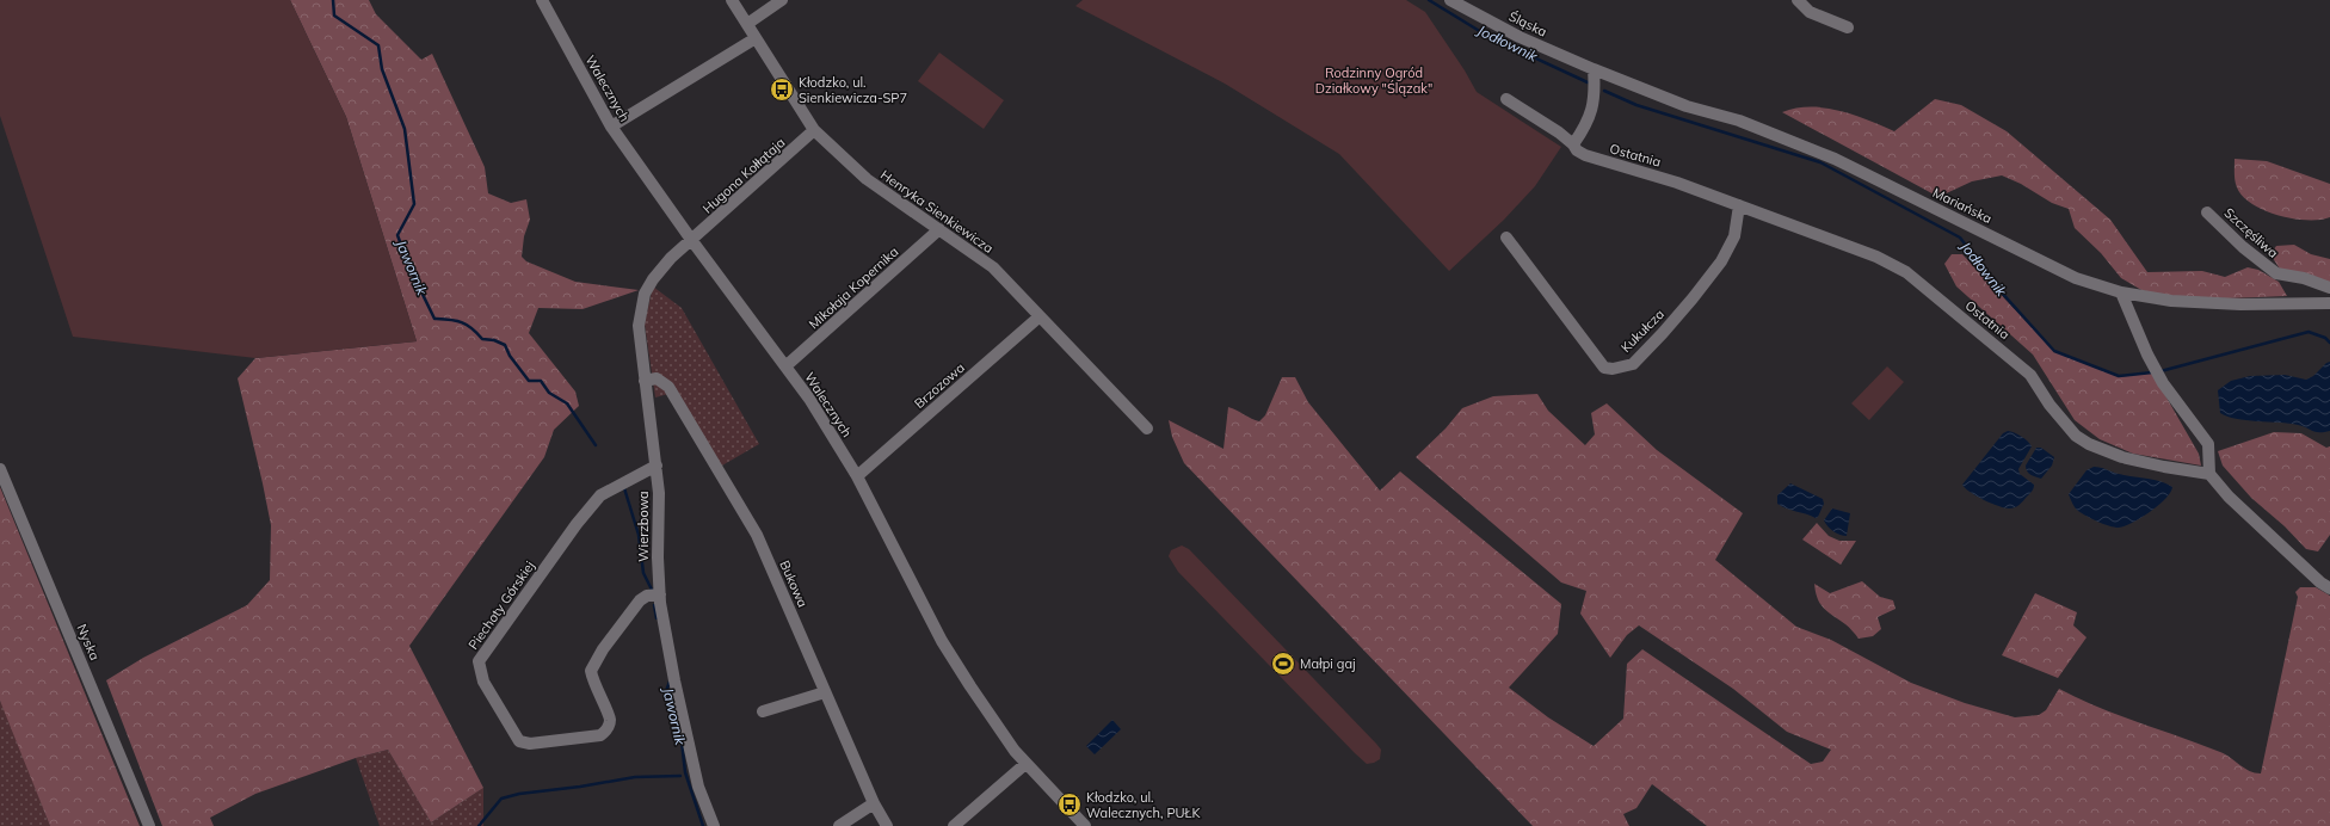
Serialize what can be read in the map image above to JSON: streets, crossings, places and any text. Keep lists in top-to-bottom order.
{
  "streets": {
    "street": [
      "Śląska",
      "Walecznych",
      "Ostatnia",
      "Hugona Kołłątaja",
      "Mariańska",
      "Henryka Sienkiewicza",
      "Szczęśliwa",
      "Mikołaja Kopernika",
      "Kukułcza",
      "Brzozowa",
      "Wierzbowa",
      "Bukowa",
      "Piechoty Górskiej",
      "Nyska"
    ]
  },
  "crossings": [
    ["Śląska", "Mariańska"],
    ["Walecznych", "Hugona Kołłątaja"],
    ["Walecznych", "Mikołaja Kopernika"],
    ["Walecznych", "Brzozowa"],
    ["Walecznych", "Wierzbowa"],
    ["Ostatnia", "Kukułcza"],
    ["Hugona Kołłątaja", "Henryka Sienkiewicza"],
    ["Hugona Kołłątaja", "Wierzbowa"],
    ["Henryka Sienkiewicza", "Mikołaja Kopernika"],
    ["Henryka Sienkiewicza", "Brzozowa"],
    ["Wierzbowa", "Bukowa"],
    ["Wierzbowa", "Piechoty Górskiej"]
  ],
  "water": ["Jodłownik", "Jawornik"],
  "parks": ["Rodzinny Ogród Działkowy \"Ślązak\""],
  "places": {
    "bus stop": ["Kłodzko, ul. Sienkiewicza-SP7", "Kłodzko, ul. Walecznych, PUŁK"],
    "sports": ["Małpi gaj"]
  }
}
